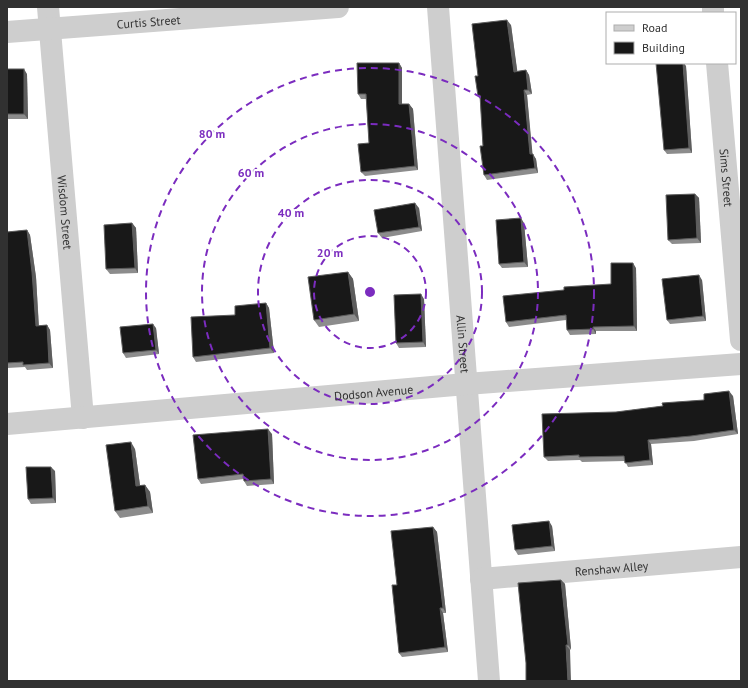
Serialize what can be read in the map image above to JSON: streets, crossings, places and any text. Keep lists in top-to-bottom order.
{
  "streets": {
    "street": [
      "Curtis Street",
      "Sims Street",
      "Wisdom Street",
      "Allin Street",
      "Dodson Avenue",
      "Renshaw Alley"
    ]
  },
  "crossings": [
    ["Curtis Street", "Wisdom Street"],
    ["Wisdom Street", "Dodson Avenue"],
    ["Allin Street", "Dodson Avenue"],
    ["Allin Street", "Renshaw Alley"]
  ],
  "legend": ["Road", "Building"],
  "rings": [
    "80 m",
    "60 m",
    "40 m",
    "20 m"
  ]
}
